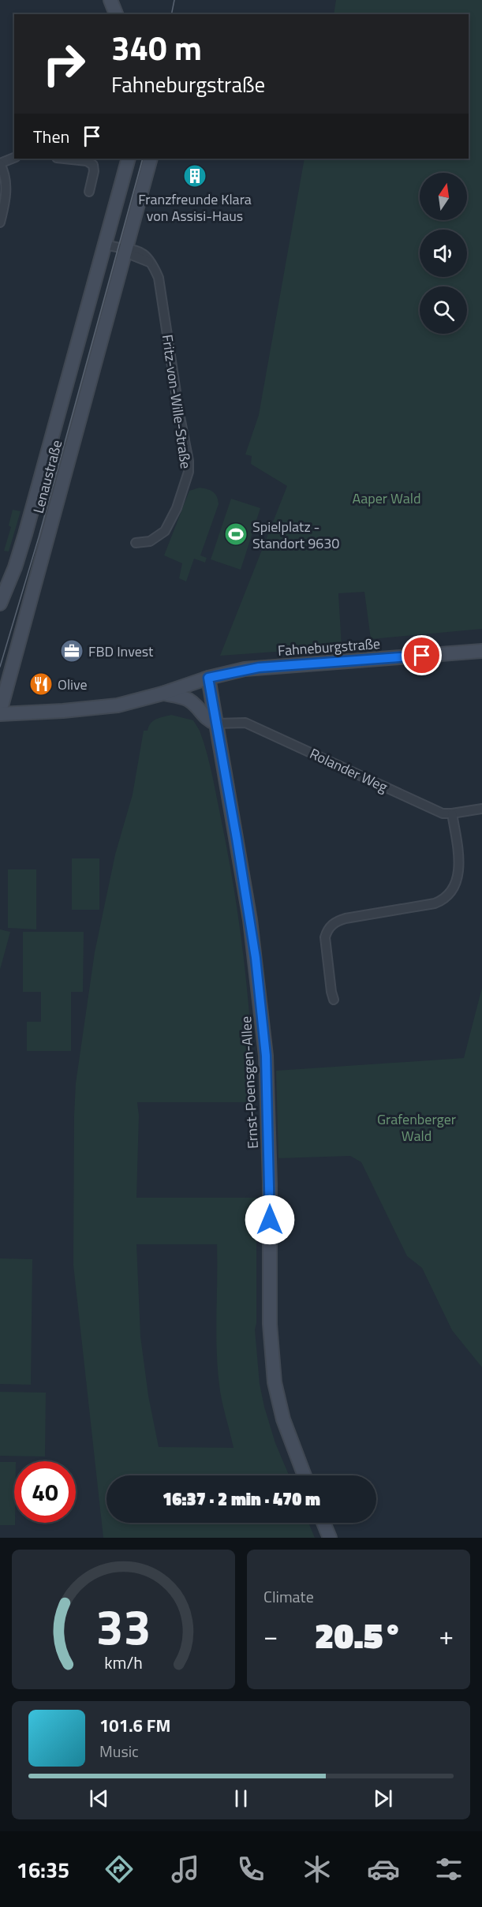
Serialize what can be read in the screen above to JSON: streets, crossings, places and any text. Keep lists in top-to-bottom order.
{
  "streets": {
    "street": [
      "Fritz-von-Wille-Straße",
      "Lenaustraße",
      "Fahneburgstraße",
      "Rolander Weg",
      "Ernst-Poensgen-Allee"
    ]
  },
  "crossings": [
    ["Fritz-von-Wille-Straße", "Lenaustraße"],
    ["Lenaustraße", "Fahneburgstraße"],
    ["Fahneburgstraße", "Ernst-Poensgen-Allee"],
    ["Rolander Weg", "Ernst-Poensgen-Allee"]
  ],
  "parks": ["Aaper Wald", "Grafenberger Wald"],
  "places": {
    "building": ["Franzfreunde Klara von Assisi-Haus"],
    "sports": ["Spielplatz - Standort 9630"],
    "office": ["FBD Invest"],
    "restaurant": ["Olive"]
  },
  "north": "top",
  "page": {
    "turn": ["340 m", "Fahneburgstraße"],
    "then": "Then",
    "limit": "40",
    "trip": "16:37 · 2 min · 470 m",
    "tile": "Climate",
    "heat": ["−", "20.5°", "+"],
    "song": ["101.6 FM", "Music"],
    "tabs": "16:35",
    "gauge": ["33", "km/h"]
  }
}
